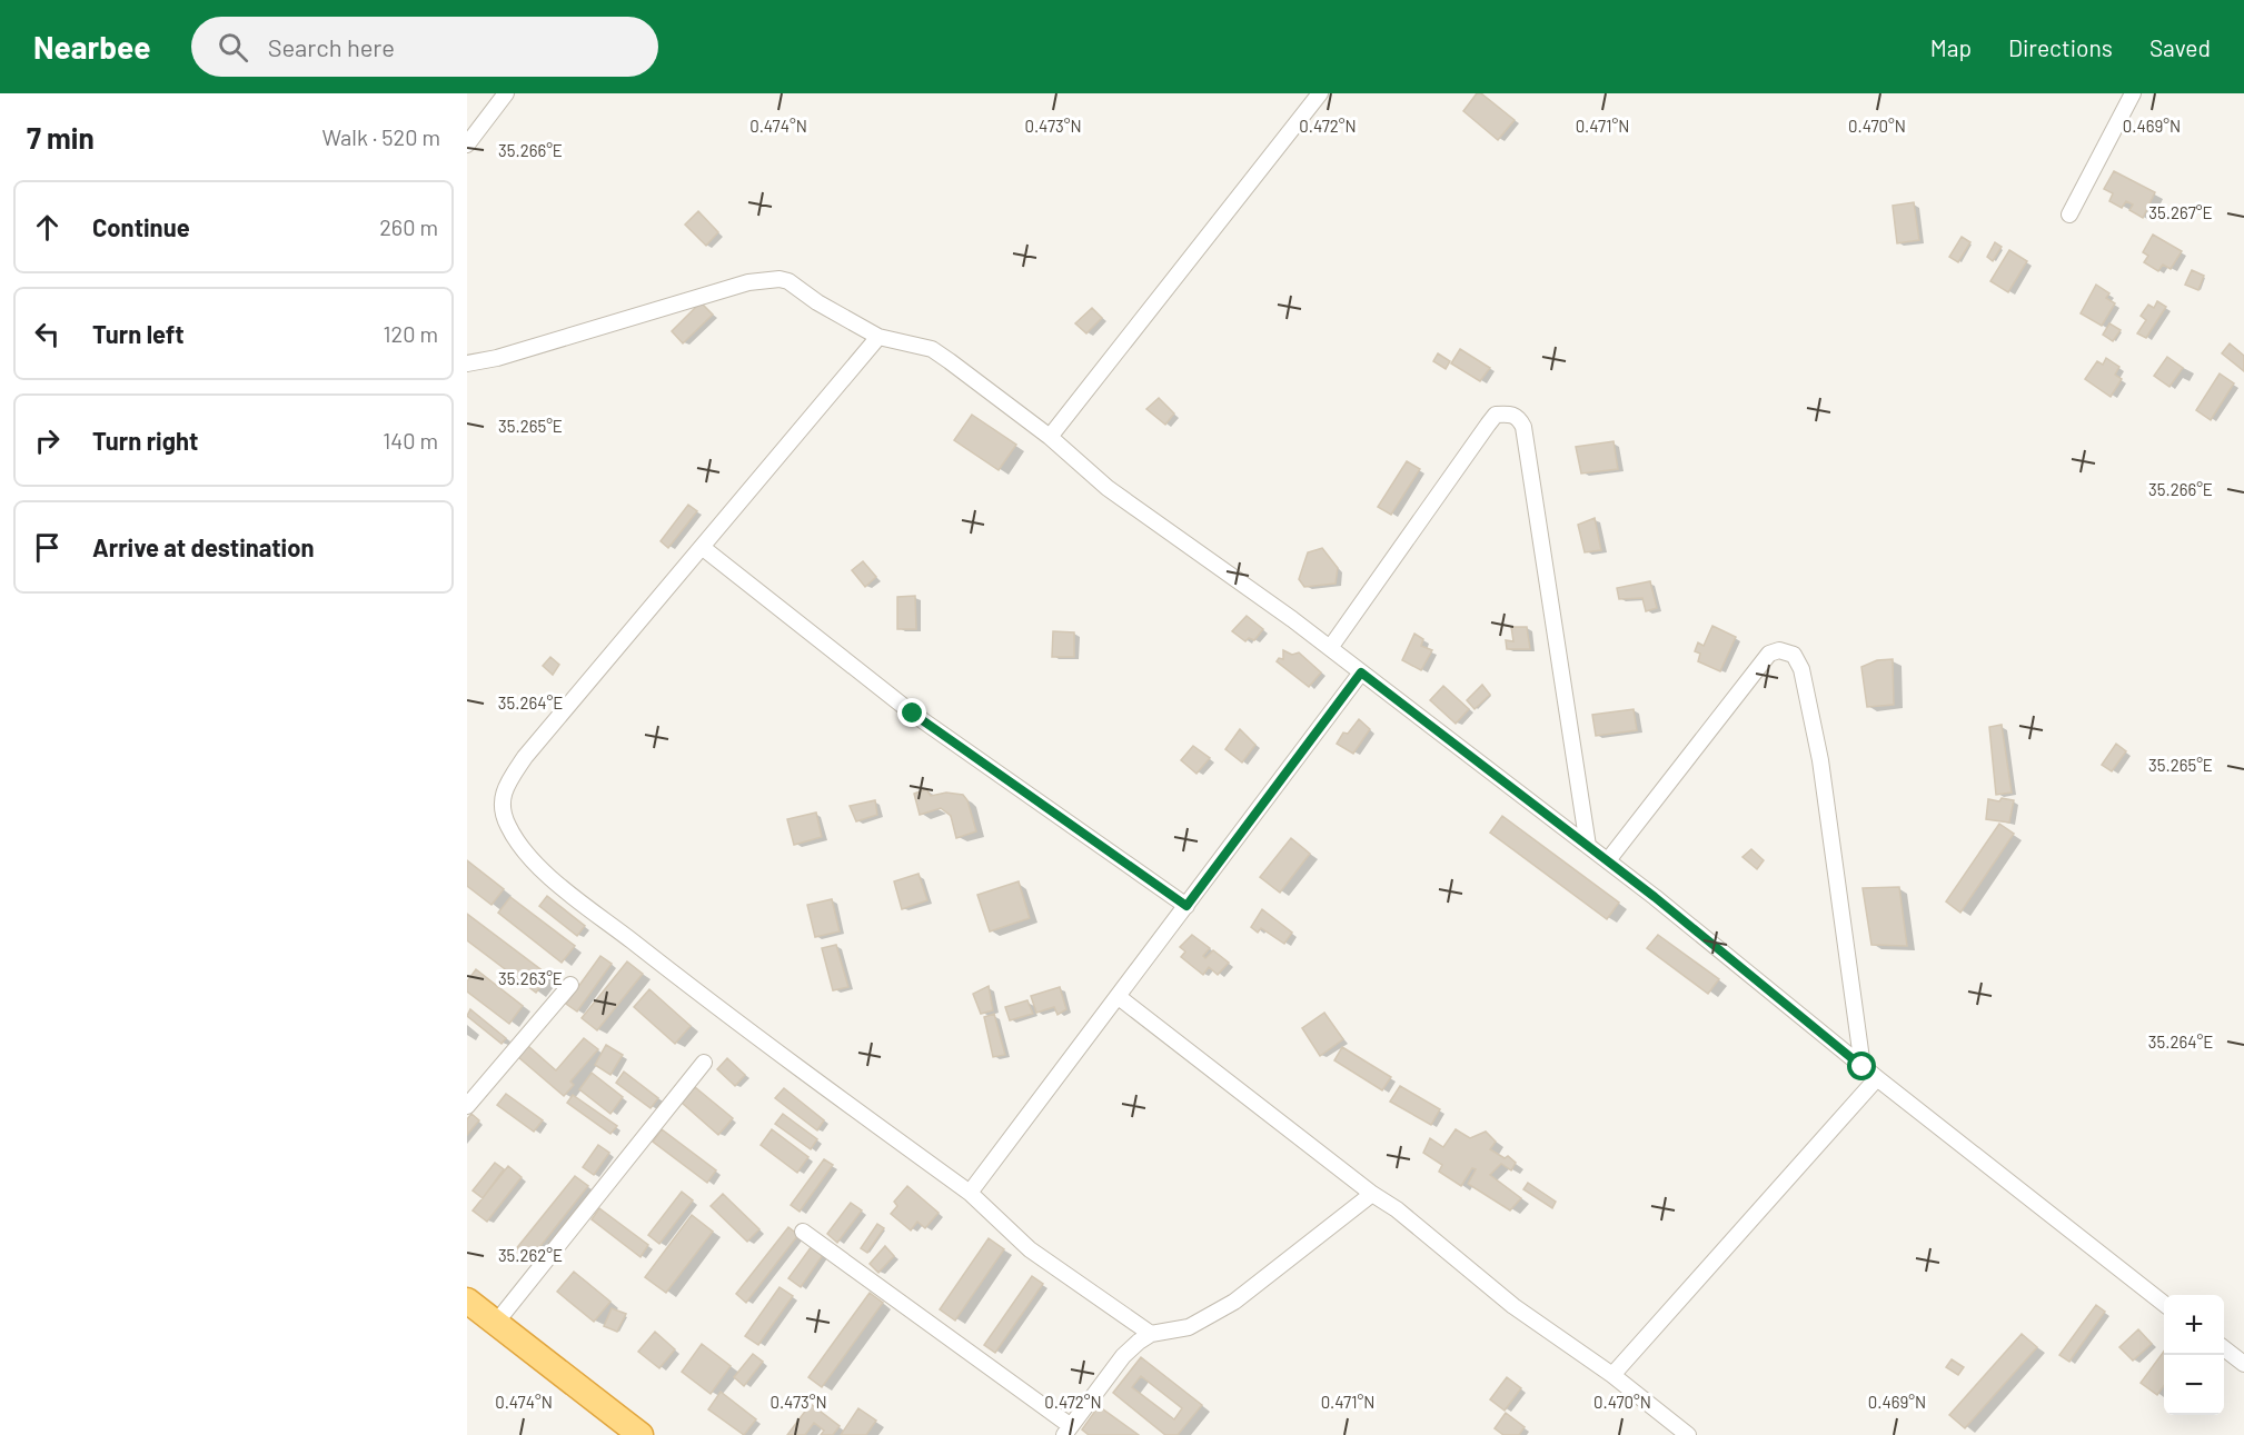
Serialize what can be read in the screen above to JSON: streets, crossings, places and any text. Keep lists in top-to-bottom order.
{
  "page": {
    "header": "Nearbee",
    "search": "Search here",
    "nav": ["Map", "Directions", "Saved"],
    "heading": ["7 min", "Walk · 520 m"],
    "list": [
      ["Continue", "260 m"],
      ["Turn left", "120 m"],
      ["Turn right", "140 m"],
      "Arrive at destination"
    ],
    "map_buttons": ["+", "−"]
  },
  "coordinates": [
    "0.474°N",
    "0.473°N",
    "0.472°N",
    "0.471°N",
    "0.470°N",
    "0.469°N",
    "35.266°E",
    "35.267°E",
    "35.265°E",
    "35.264°E",
    "35.263°E",
    "35.262°E"
  ]
}
